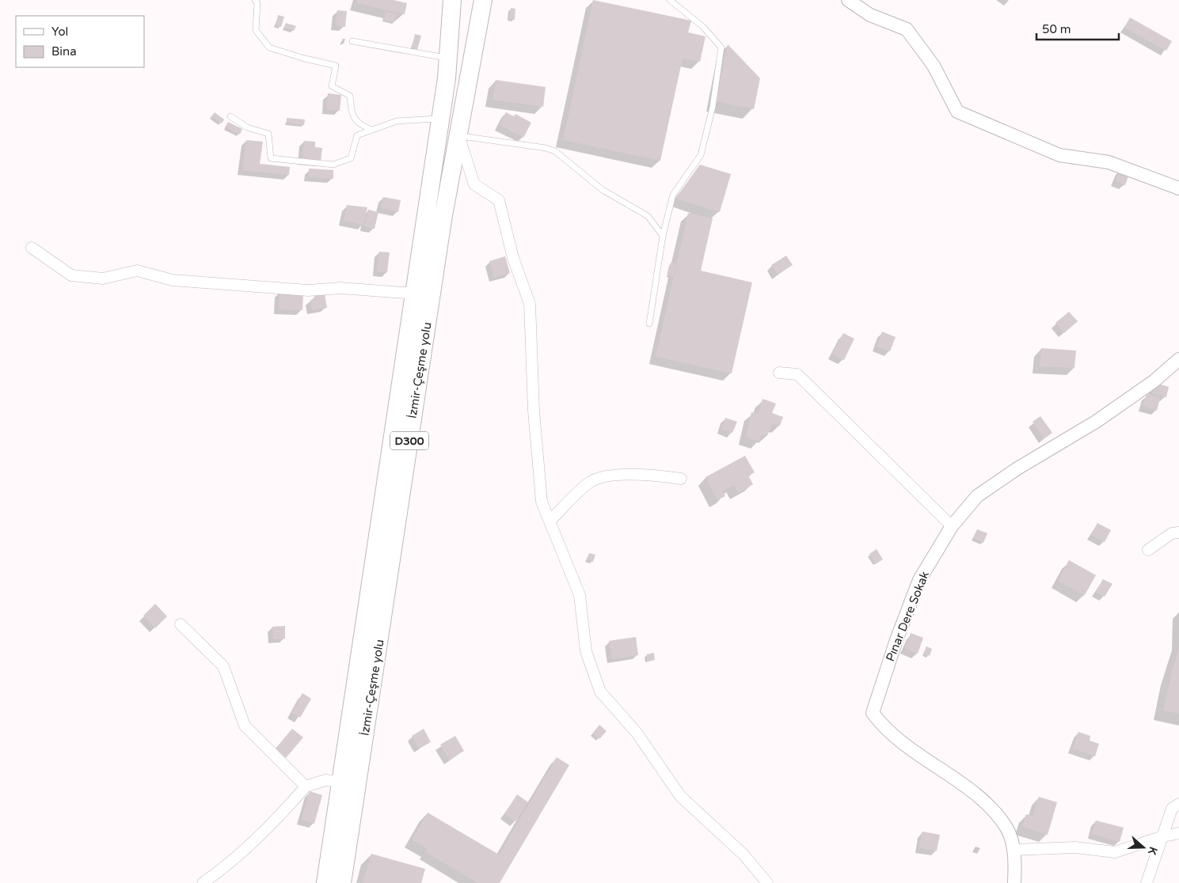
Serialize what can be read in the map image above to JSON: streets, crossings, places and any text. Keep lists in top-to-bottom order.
{
  "streets": {
    "highway": ["İzmir-Çeşme yolu", "D300"],
    "street": ["Pınar Dere Sokak"]
  },
  "legend": ["Yol", "Bina"],
  "scale_bar": "50 m",
  "north": "right"
}
